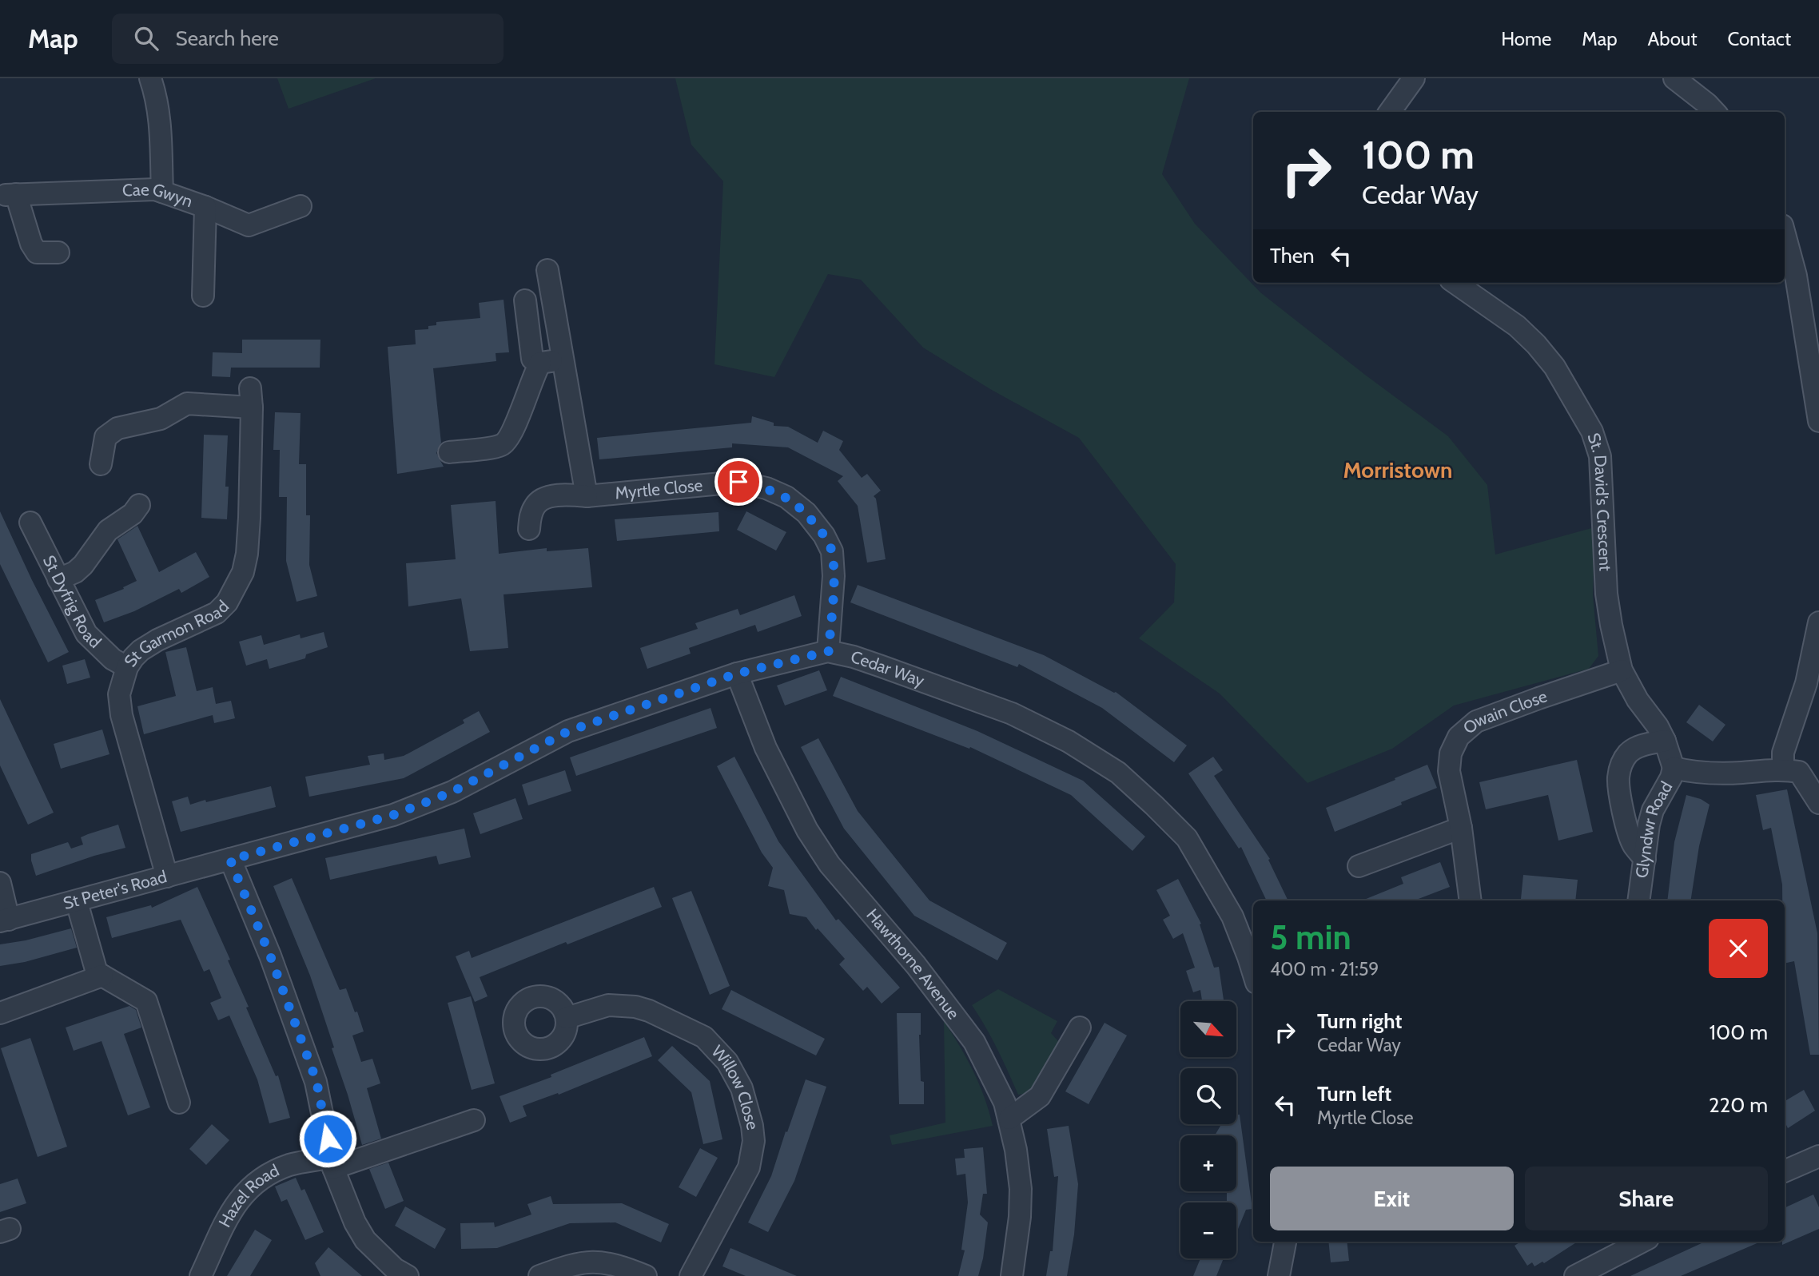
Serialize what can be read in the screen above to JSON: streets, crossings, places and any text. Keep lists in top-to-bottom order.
{
  "streets": {
    "street": [
      "Cae Gwyn",
      "Myrtle Close",
      "St. David's Crescent",
      "St Dyfrig Road",
      "St Garmon Road",
      "Cedar Way",
      "Owain Close",
      "Glyndwr Road",
      "St Peter's Road",
      "Hawthorne Avenue",
      "Willow Close",
      "Hazel Road"
    ]
  },
  "crossings": [
    ["Myrtle Close", "Cedar Way"],
    ["St. David's Crescent", "Owain Close"],
    ["St. David's Crescent", "Glyndwr Road"],
    ["St Dyfrig Road", "St Garmon Road"],
    ["St Garmon Road", "St Peter's Road"],
    ["Cedar Way", "St Peter's Road"],
    ["Cedar Way", "Hawthorne Avenue"]
  ],
  "districts": ["Morristown"],
  "north": "bottom right",
  "page": {
    "header": "Map",
    "search": "Search here",
    "nav": [
      "Home",
      "Map",
      "About",
      "Contact"
    ],
    "turn": ["100 m", "Cedar Way"],
    "then": "Then",
    "heading": ["5 min", "400 m · 21:59"],
    "list": [
      {
        "name": "Turn right",
        "note": "Cedar Way",
        "value": "100 m"
      },
      {
        "name": "Turn left",
        "note": "Myrtle Close",
        "value": "220 m"
      }
    ],
    "map_buttons": ["+", "−"],
    "buttons": ["Exit", "Share"]
  }
}
